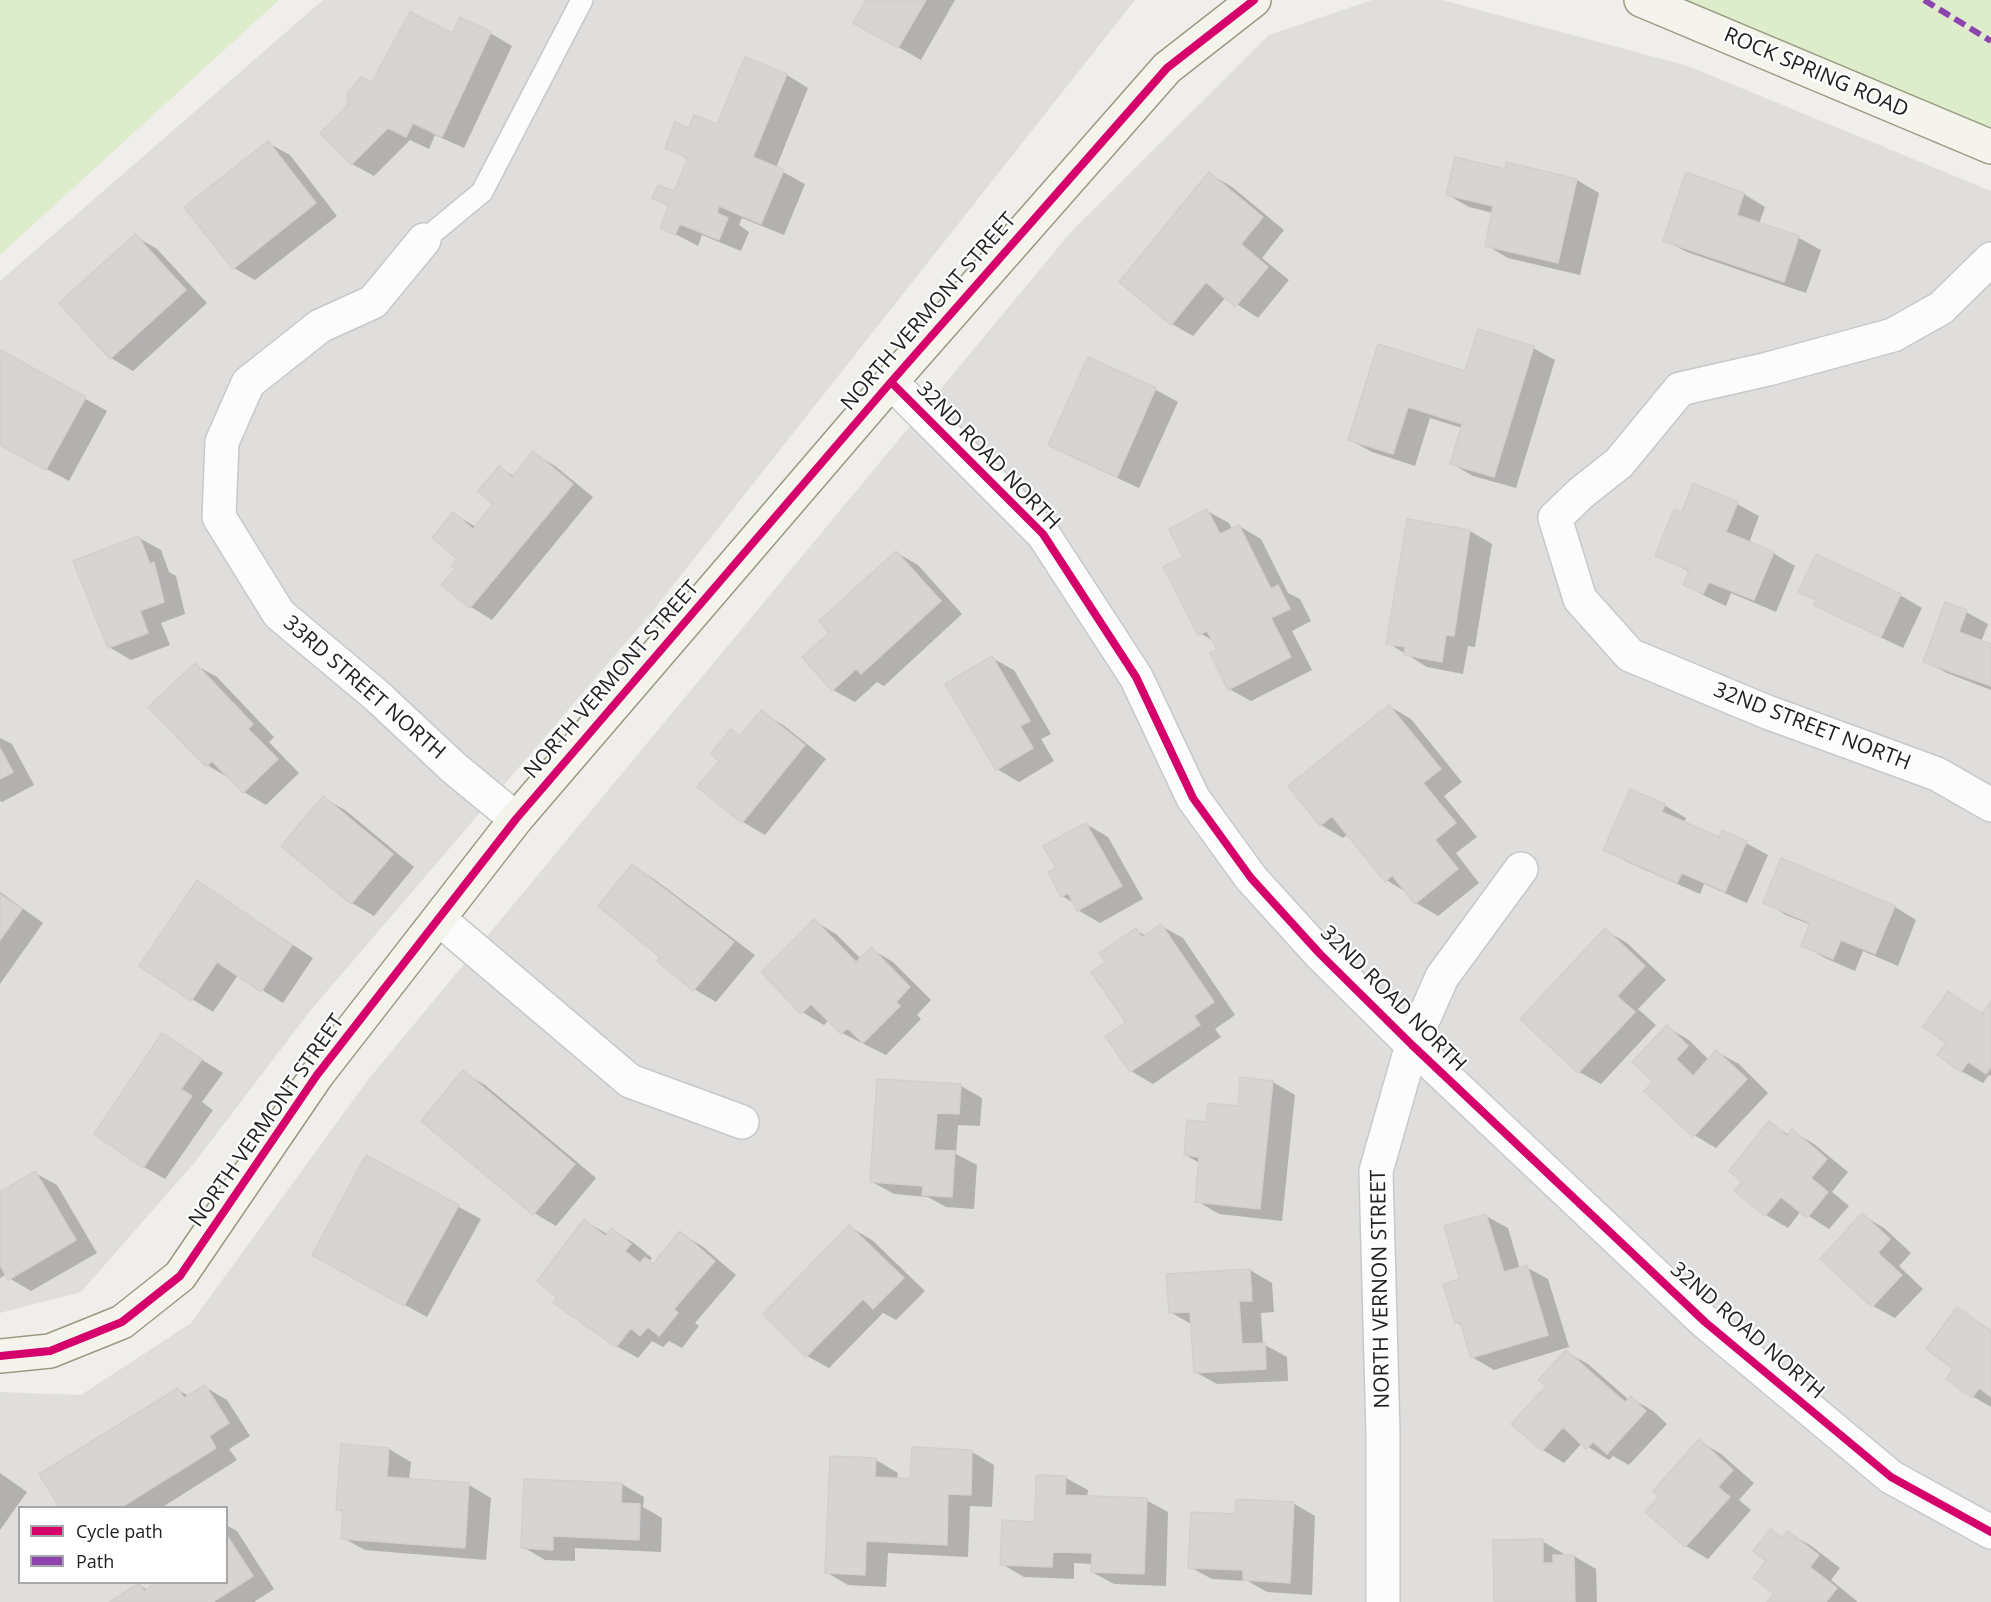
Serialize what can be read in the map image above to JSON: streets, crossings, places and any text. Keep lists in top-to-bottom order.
{
  "streets": {
    "street": [
      "ROCK SPRING ROAD",
      "NORTH VERMONT STREET",
      "32ND ROAD NORTH",
      "33RD STREET NORTH",
      "32ND STREET NORTH",
      "NORTH VERNON STREET"
    ]
  },
  "crossings": [
    ["NORTH VERMONT STREET", "32ND ROAD NORTH"],
    ["NORTH VERMONT STREET", "33RD STREET NORTH"],
    ["32ND ROAD NORTH", "NORTH VERNON STREET"]
  ],
  "legend": ["Cycle path", "Path"]
}
